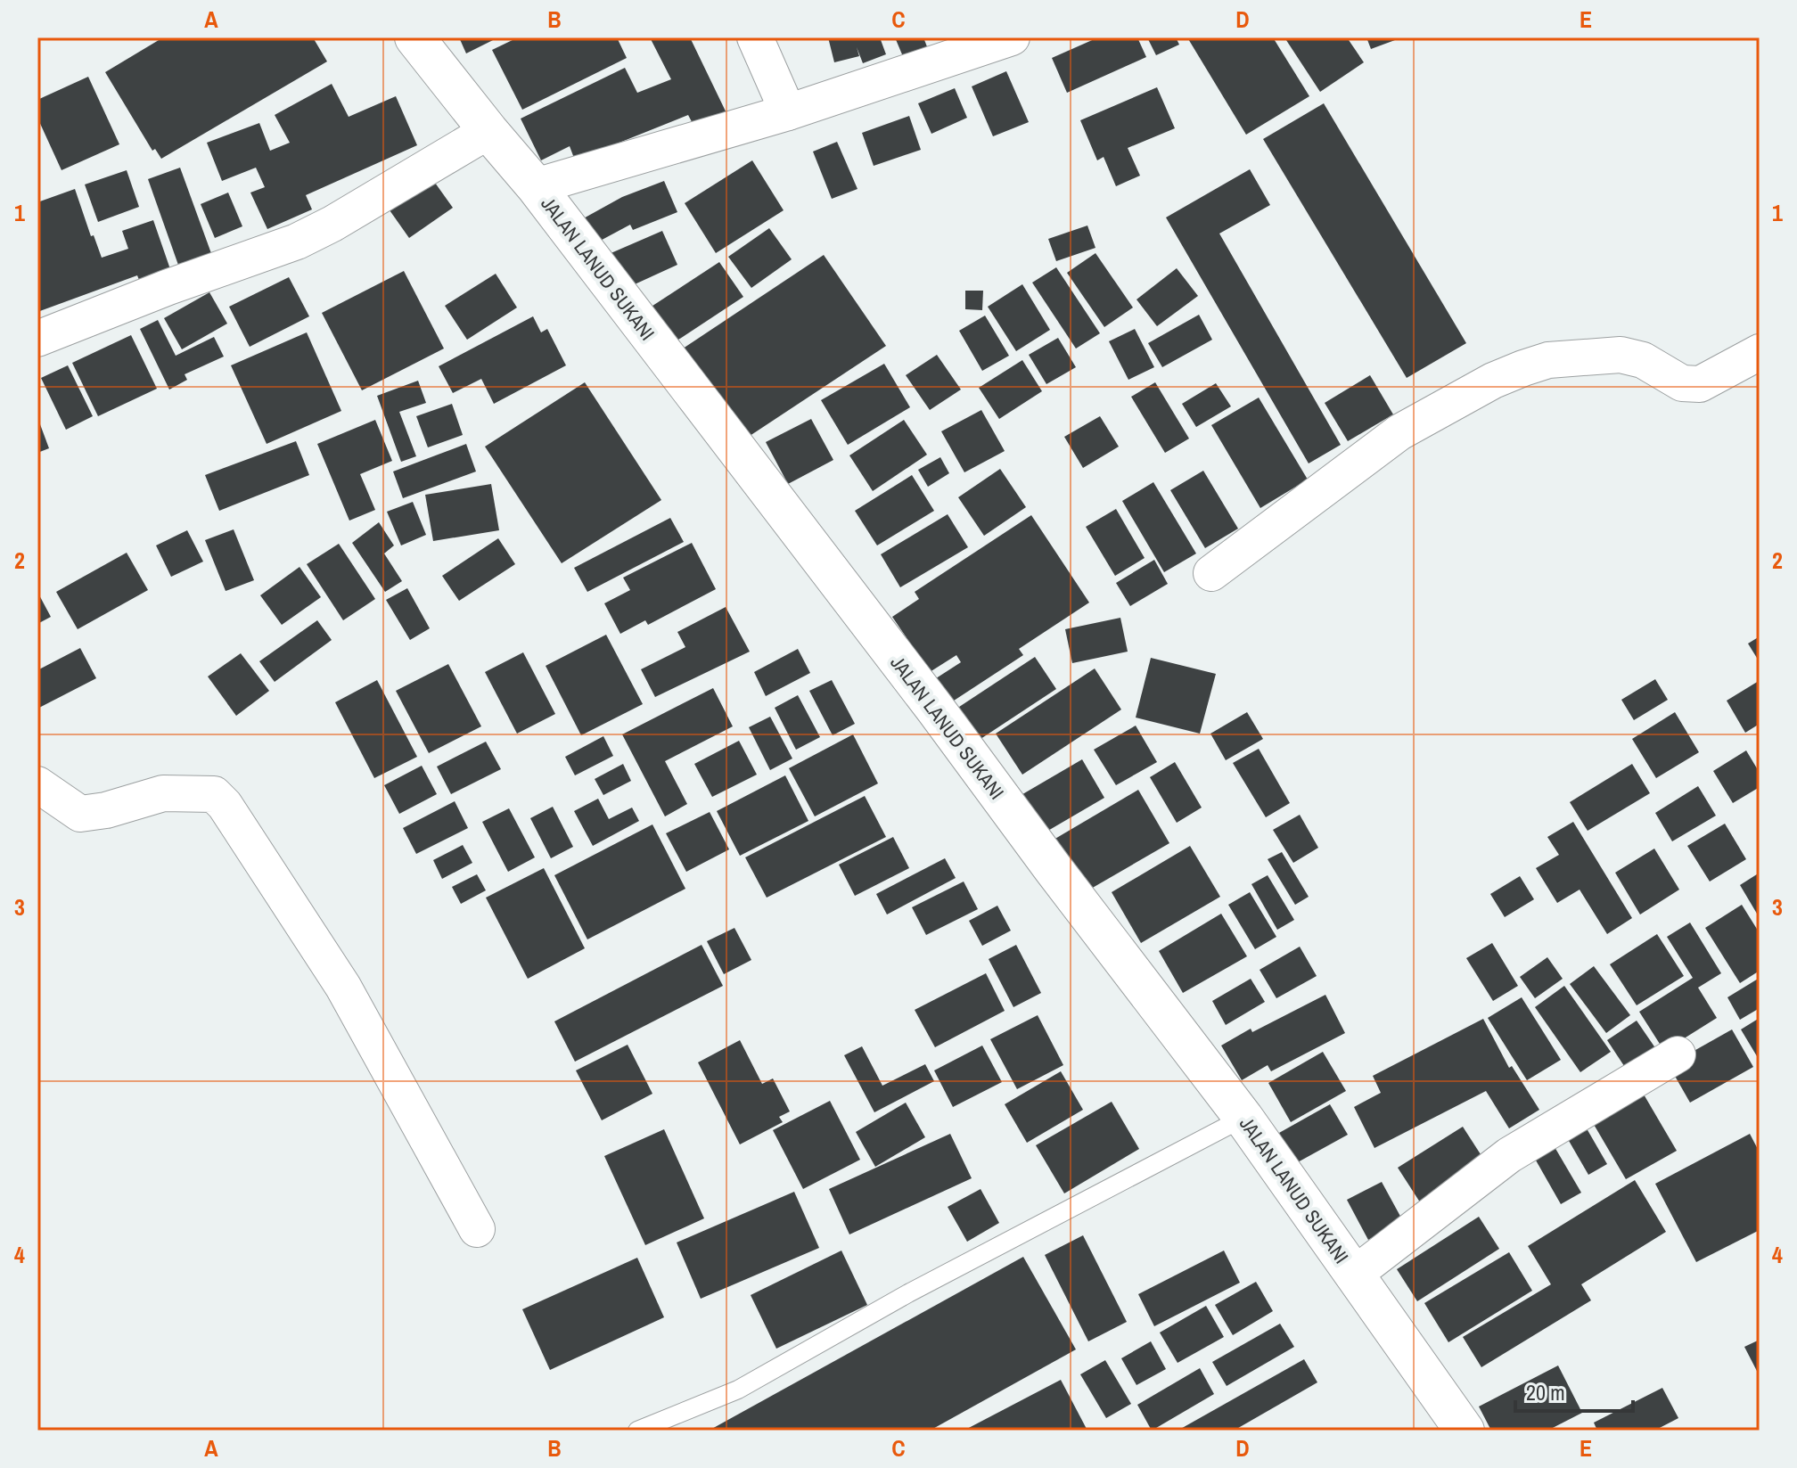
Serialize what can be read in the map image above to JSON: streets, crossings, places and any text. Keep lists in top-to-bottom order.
{
  "streets": {
    "street": ["JALAN LANUD SUKANI"]
  },
  "scale_bar": "20 m",
  "grid": {
    "columns": [
      "A",
      "B",
      "C",
      "D",
      "E"
    ],
    "rows": [
      "1",
      "2",
      "3",
      "4"
    ]
  }
}
